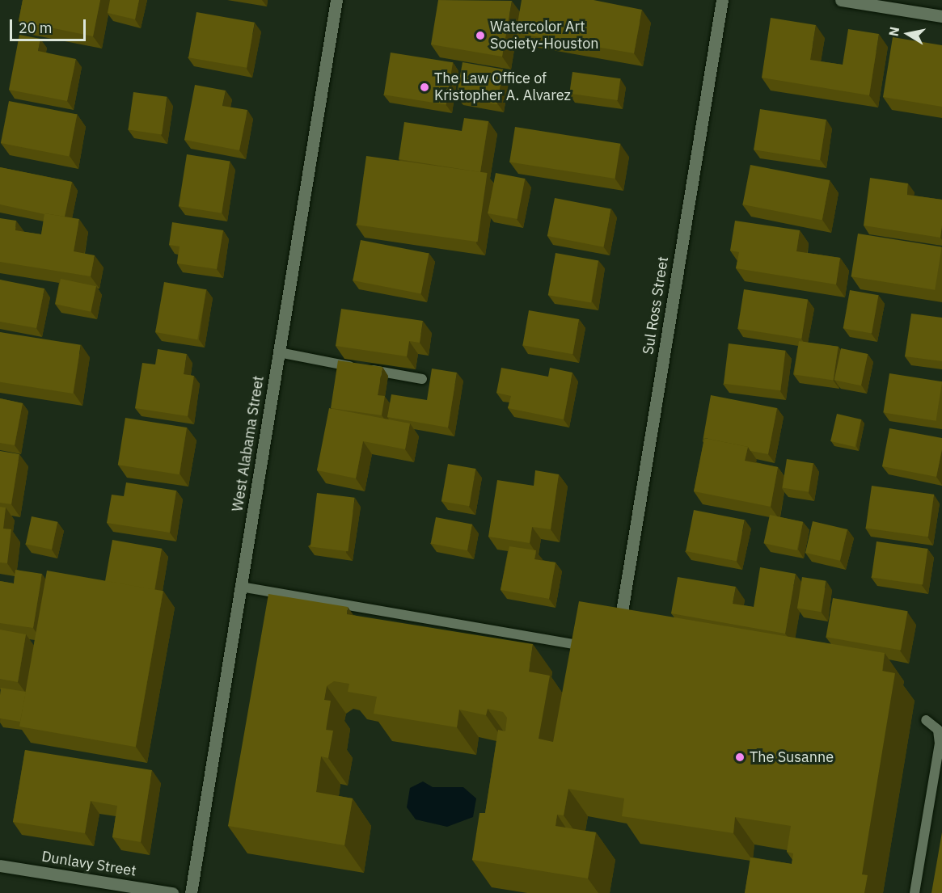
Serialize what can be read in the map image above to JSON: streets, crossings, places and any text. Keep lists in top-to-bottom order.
{
  "streets": {
    "street": ["Sul Ross Street", "West Alabama Street", "Dunlavy Street"]
  },
  "places": ["Watercolor Art Society-Houston", "The Law Office of Kristopher A. Alvarez", "The Susanne"],
  "scale_bar": "20 m",
  "north": "left"
}
